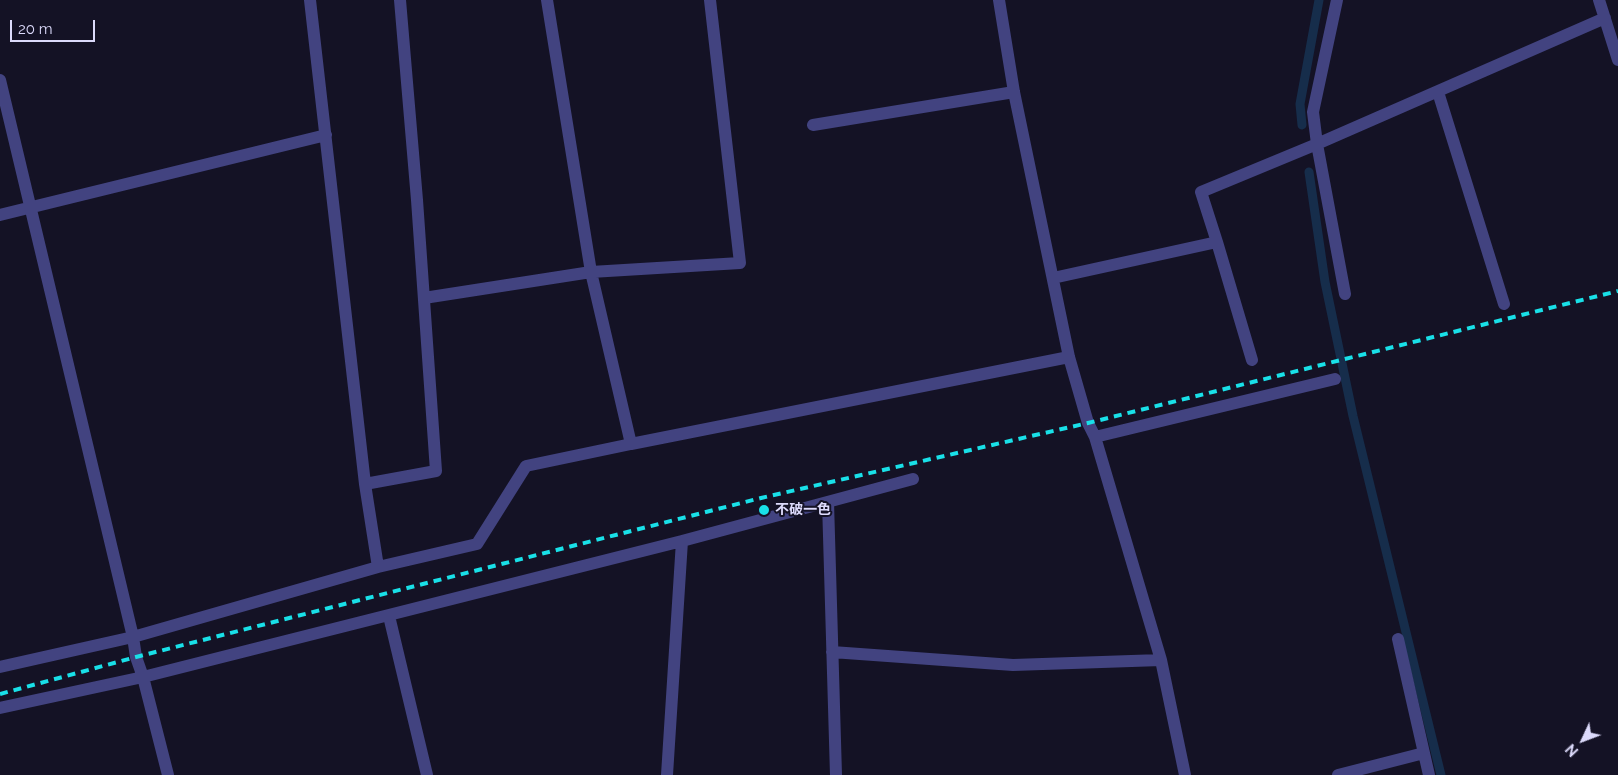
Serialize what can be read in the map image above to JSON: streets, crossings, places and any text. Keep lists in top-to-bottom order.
{
  "places": ["不破一色"],
  "scale_bar": "20 m",
  "north": "bottom left"
}
